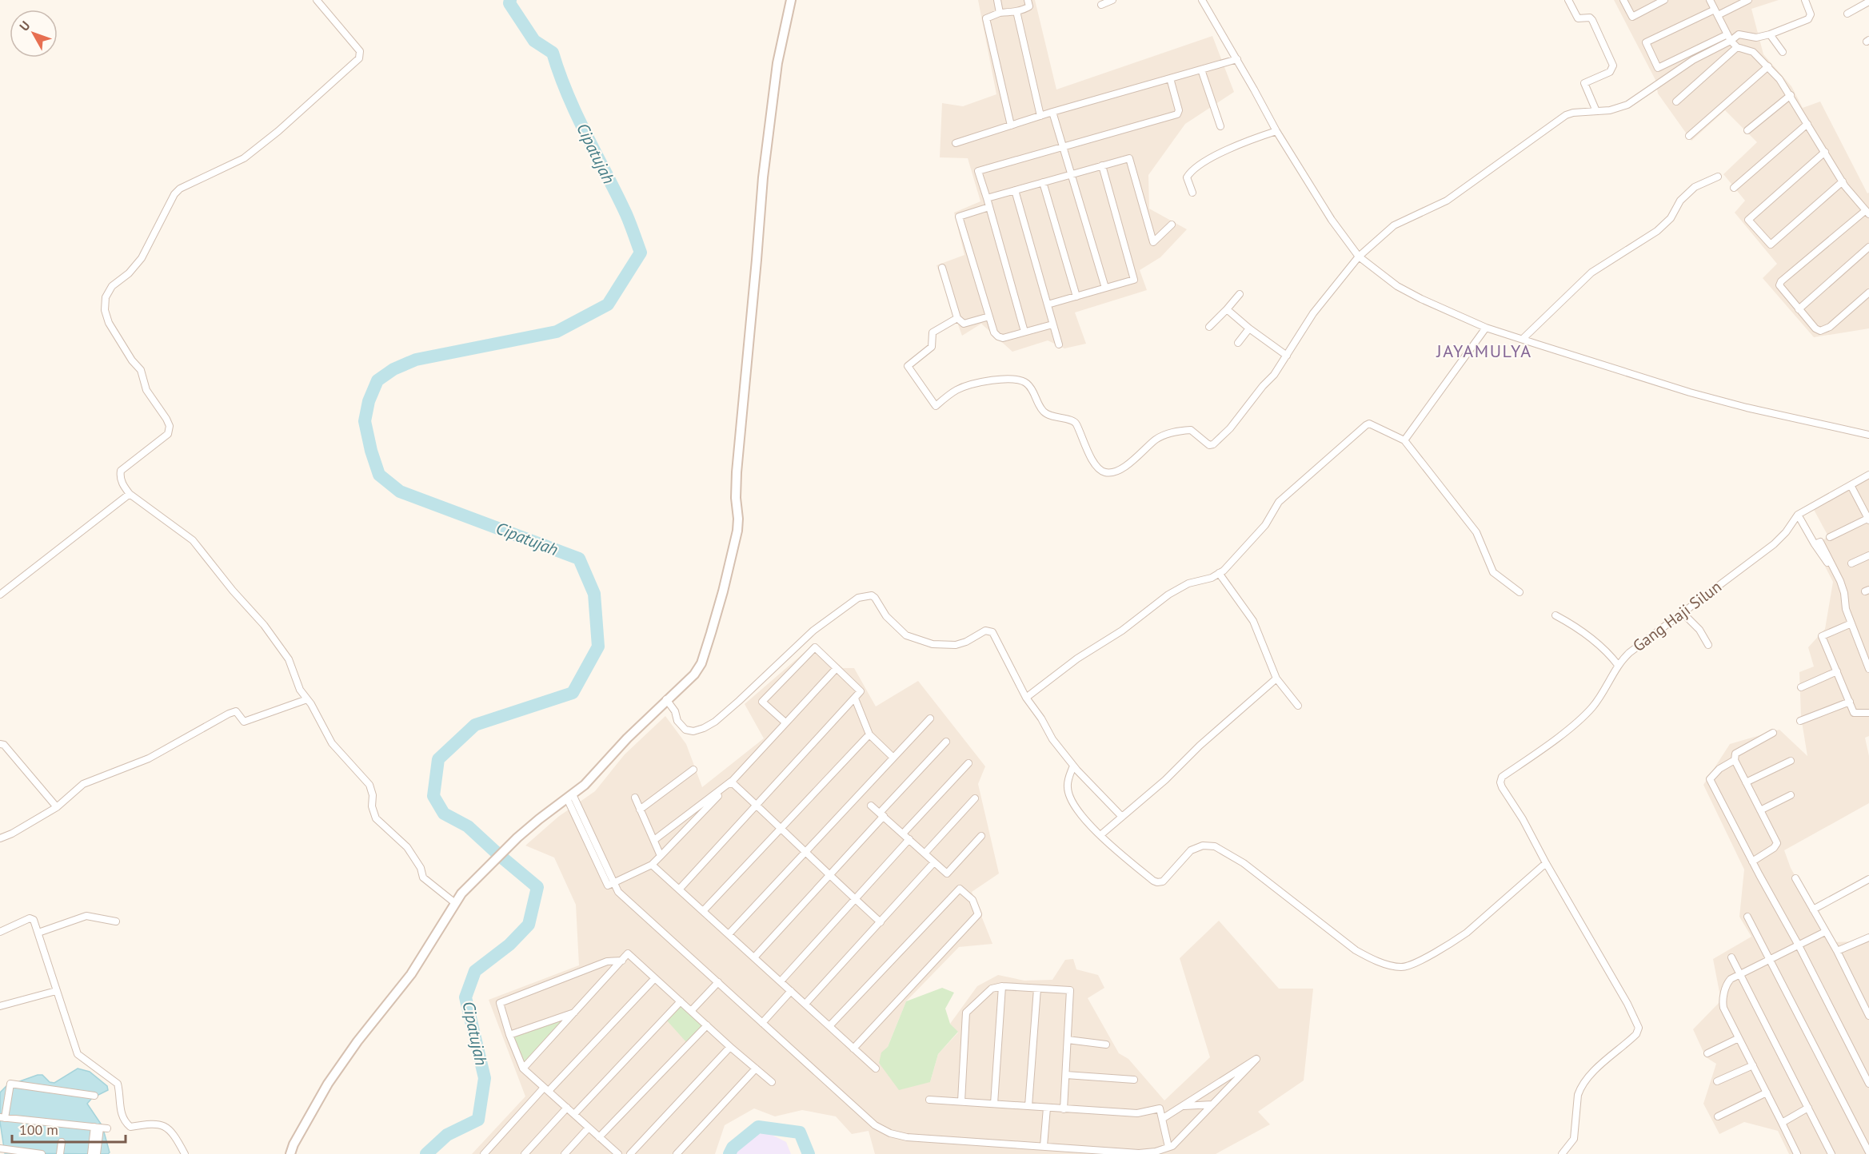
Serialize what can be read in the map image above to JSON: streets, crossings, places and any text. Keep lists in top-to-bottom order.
{
  "streets": {
    "street": ["Gang Haji Silun"]
  },
  "districts": ["JAYAMULYA"],
  "water": ["Cipatujah"],
  "scale_bar": "100 m",
  "north": "top left"
}
